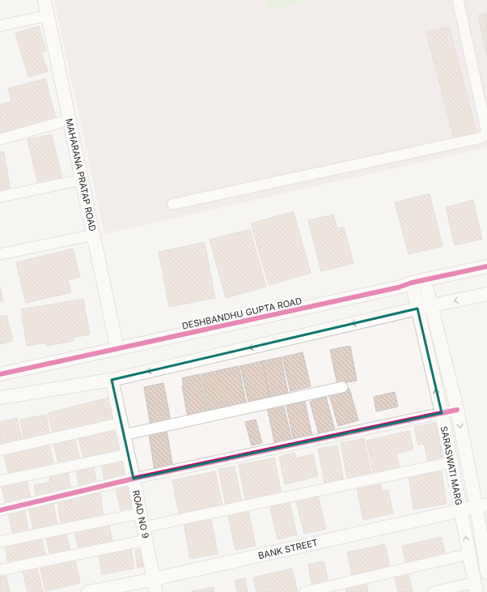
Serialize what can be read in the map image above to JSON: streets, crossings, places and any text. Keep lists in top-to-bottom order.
{
  "streets": {
    "street": [
      "MAHARANA PRATAP ROAD",
      "DESHBANDHU GUPTA ROAD",
      "SARASWATI MARG",
      "ROAD NO 9",
      "BANK STREET"
    ]
  },
  "crossings": [
    ["MAHARANA PRATAP ROAD", "DESHBANDHU GUPTA ROAD"],
    ["DESHBANDHU GUPTA ROAD", "SARASWATI MARG"],
    ["SARASWATI MARG", "BANK STREET"],
    ["ROAD NO 9", "BANK STREET"]
  ]
}
